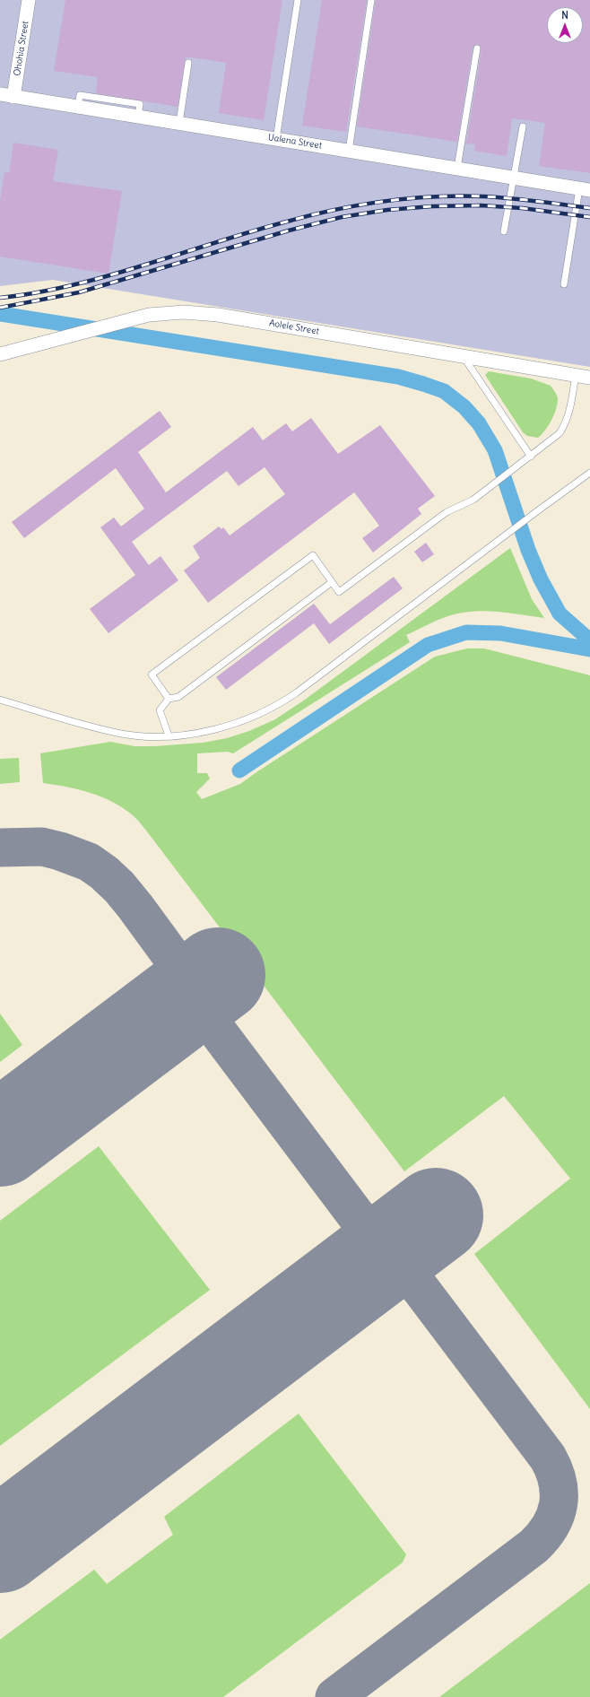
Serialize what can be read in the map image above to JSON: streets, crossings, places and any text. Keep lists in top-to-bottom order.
{
  "streets": {
    "street": ["Ohohia Street", "Ualena Street", "Aolele Street"]
  },
  "crossings": [
    ["Ohohia Street", "Ualena Street"]
  ],
  "north": "top"
}
